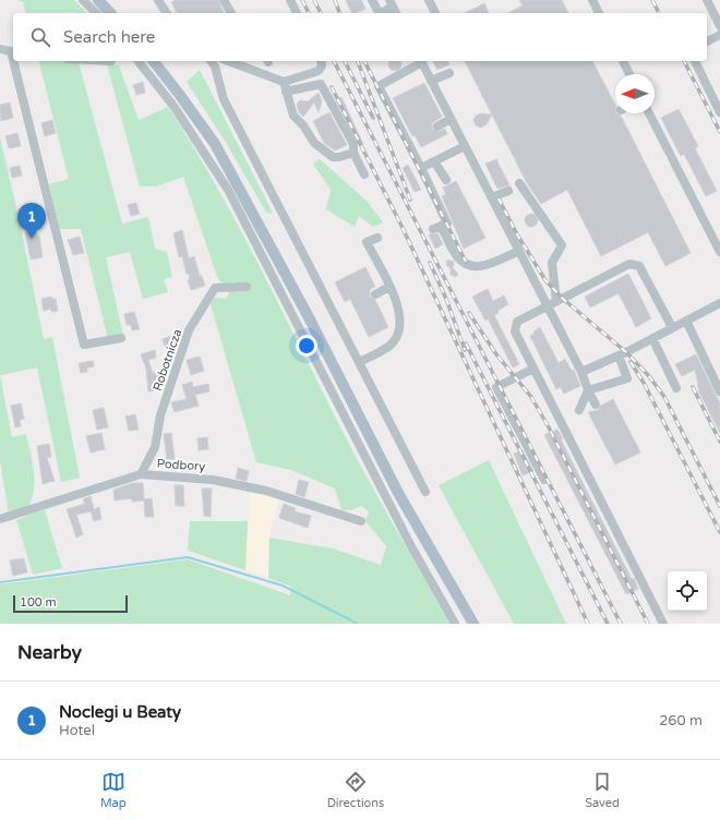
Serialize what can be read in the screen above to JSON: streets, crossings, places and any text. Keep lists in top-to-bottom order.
{
  "streets": {
    "street": ["Robotnicza", "Podbory"]
  },
  "crossings": [
    ["Robotnicza", "Podbory"]
  ],
  "scale_bar": "100 m",
  "north": "left",
  "page": {
    "search": "Search here",
    "pins": "1",
    "scale": "100 m",
    "heading": "Nearby",
    "list": [
      {
        "mark": "1",
        "name": "Noclegi u Beaty",
        "note": "Hotel",
        "value": "260 m"
      }
    ],
    "nav": ["Map", "Directions", "Saved"]
  }
}
